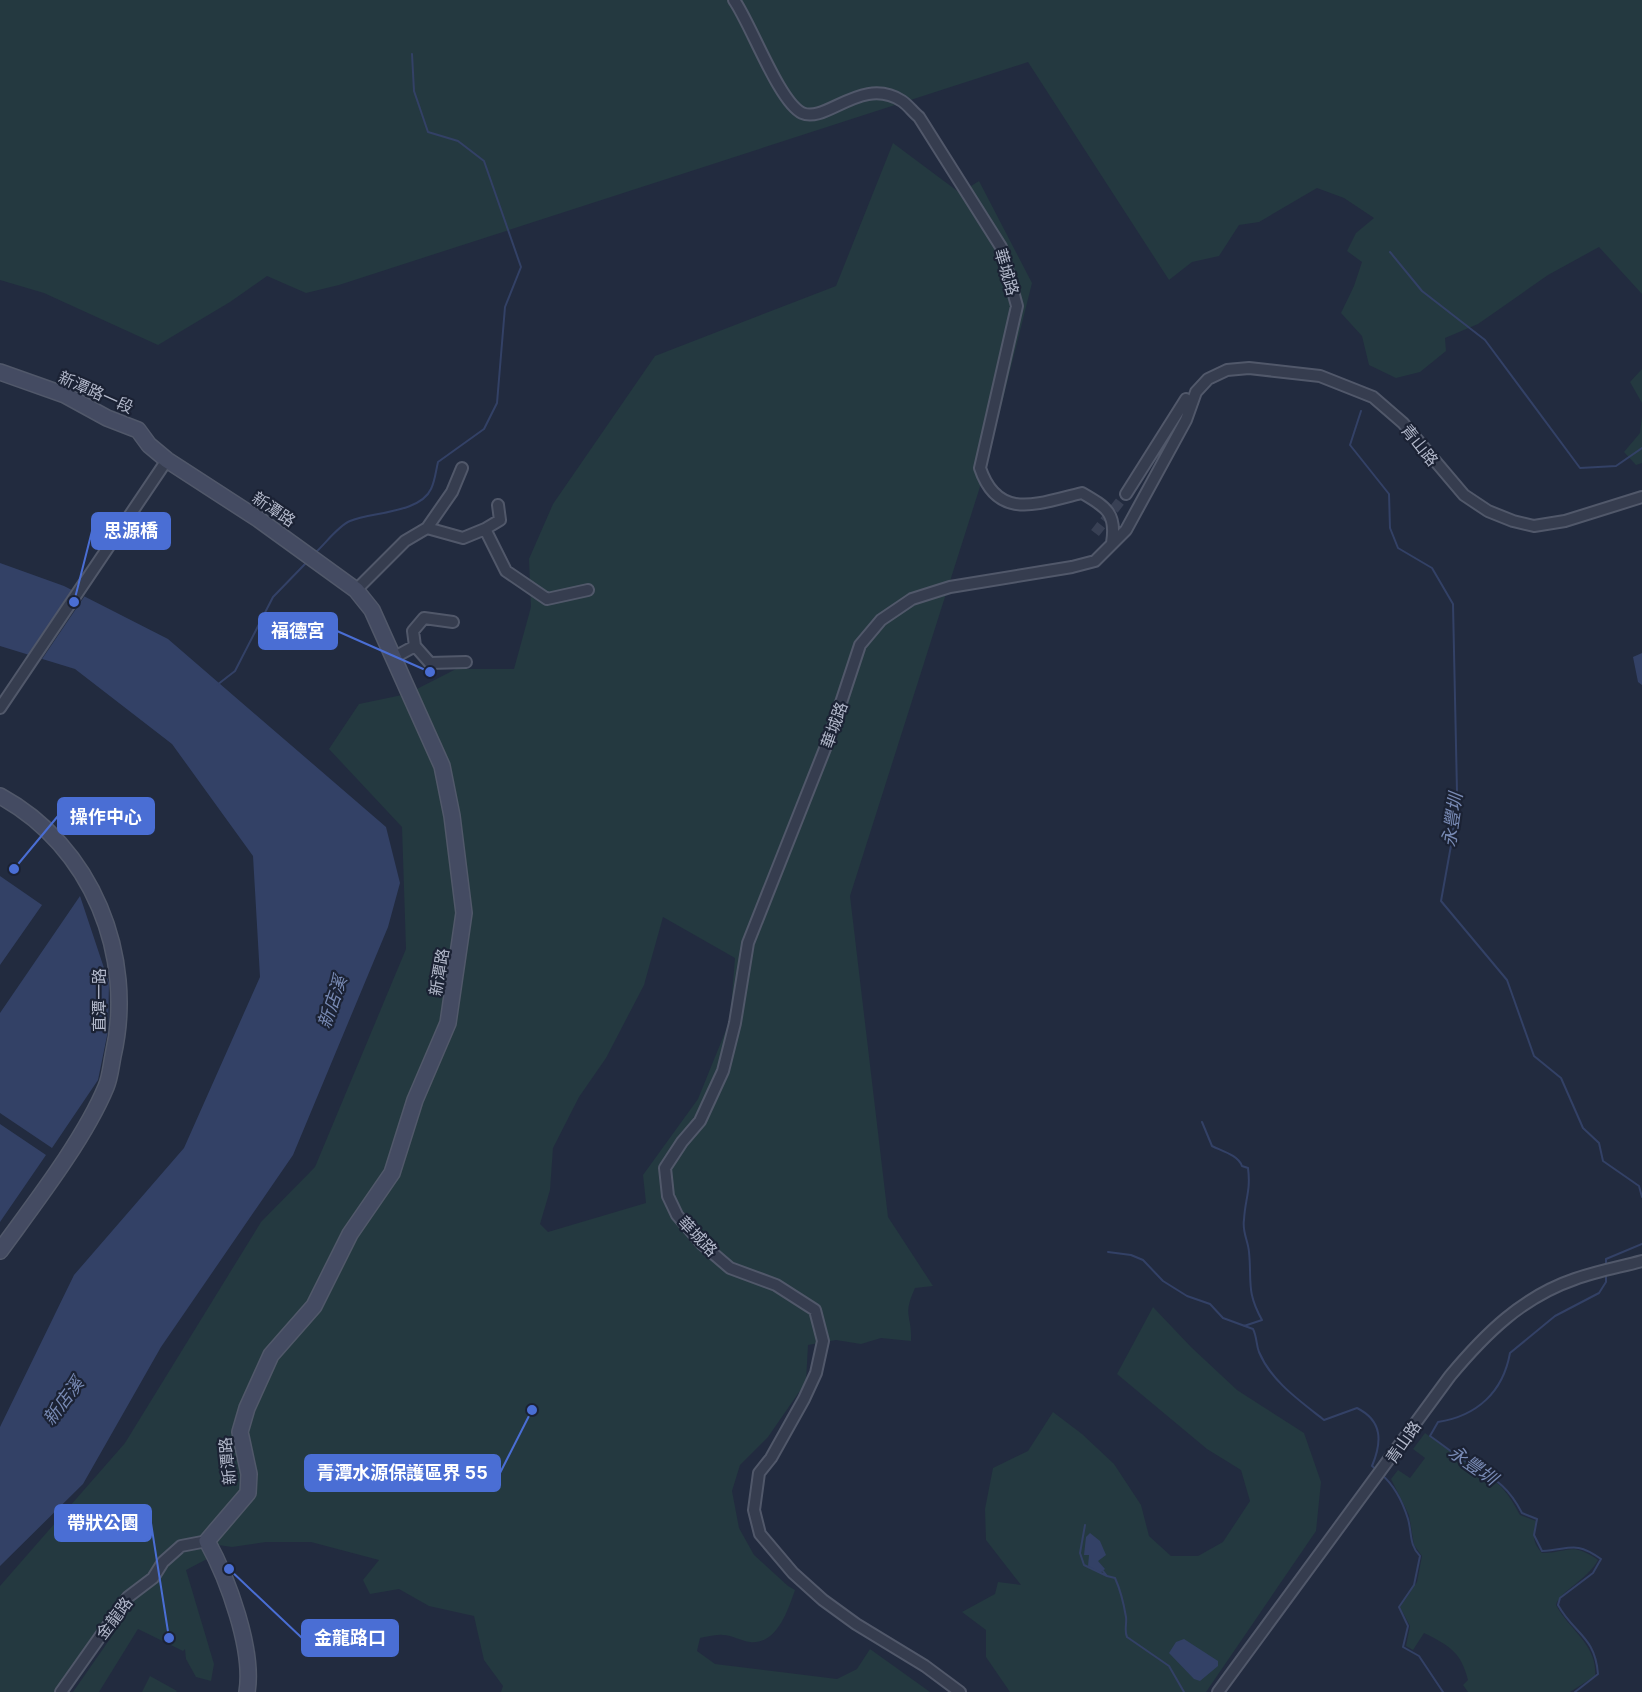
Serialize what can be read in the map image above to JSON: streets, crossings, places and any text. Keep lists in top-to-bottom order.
{
  "streets": {
    "street": [
      "華城路",
      "新潭路一段",
      "青山路",
      "新潭路",
      "直潭一路",
      "金龍路"
    ]
  },
  "crossings": [
    ["新潭路一段", "新潭路"],
    ["新潭路", "金龍路"]
  ],
  "water": ["永豐圳", "新店溪"],
  "places": [
    "思源橋",
    "福德宮",
    "操作中心",
    "青潭水源保護區界 55",
    "金龍路口",
    "帶狀公園"
  ]
}
